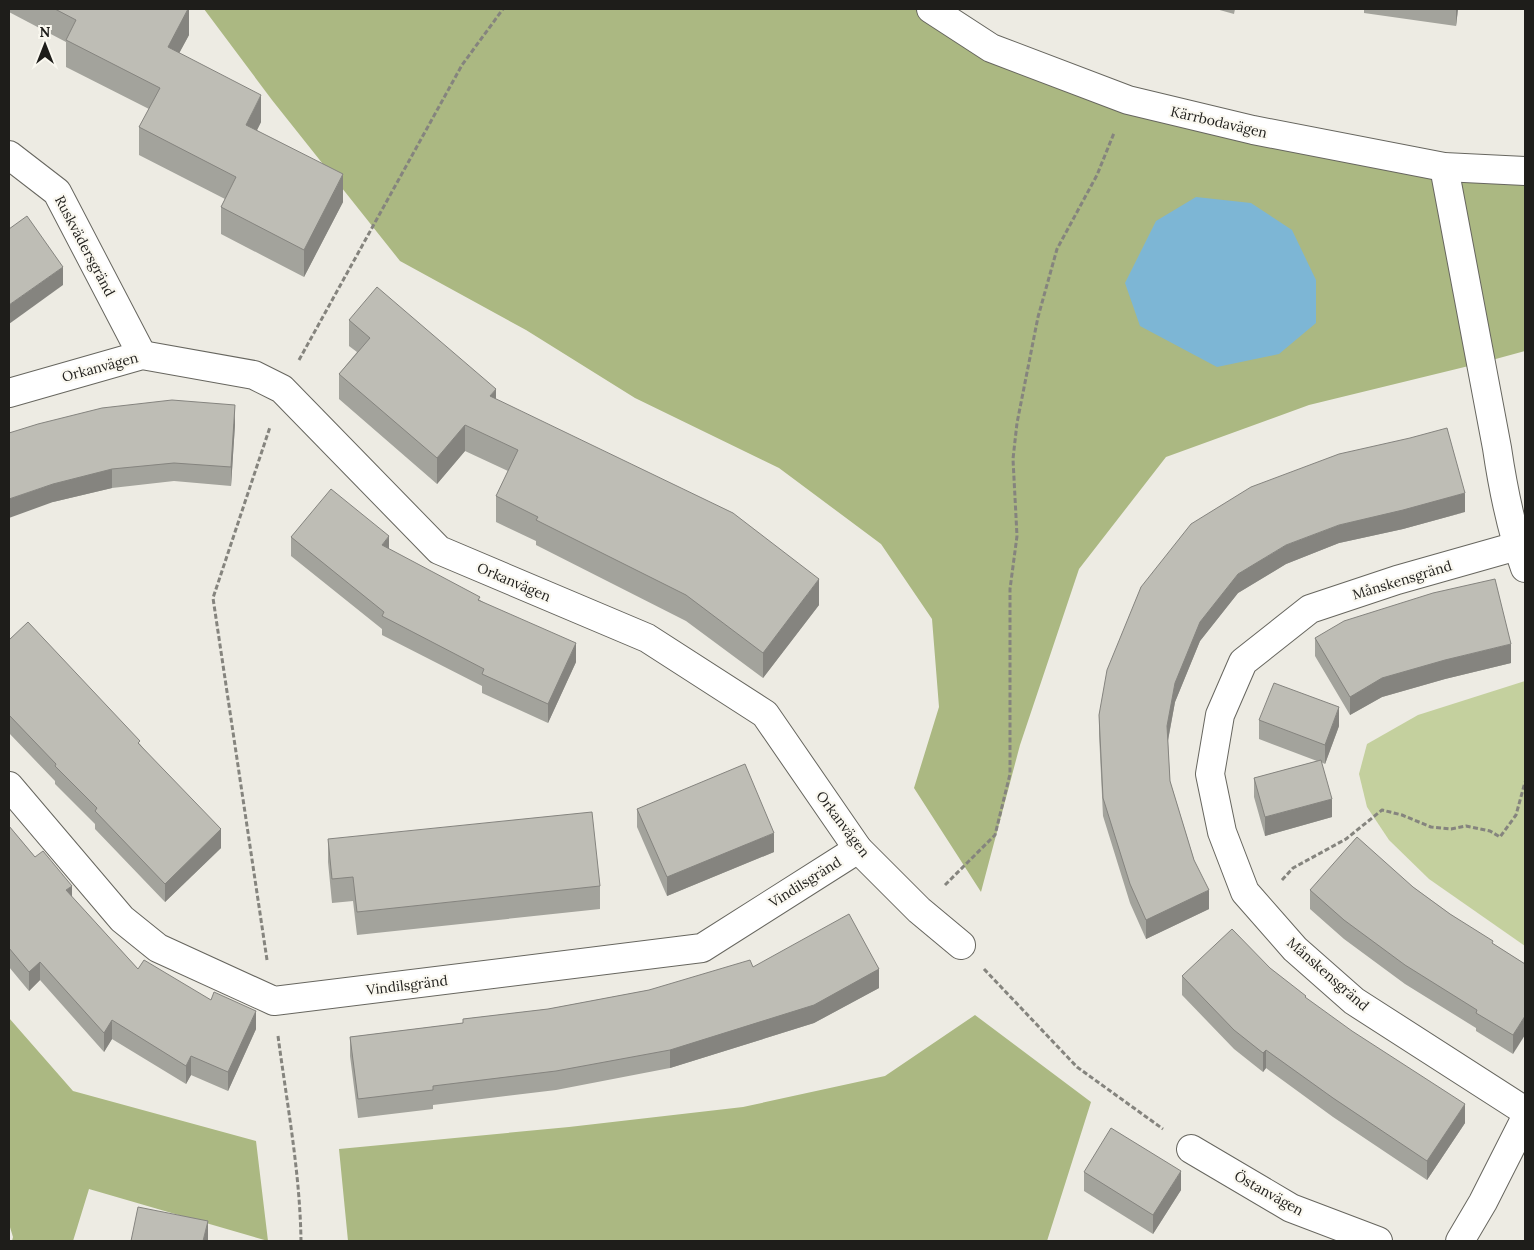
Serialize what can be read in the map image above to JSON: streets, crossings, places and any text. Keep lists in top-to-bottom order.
{
  "streets": {
    "street": [
      "Kärrbodavägen",
      "Ruskvädersgränd",
      "Orkanvägen",
      "Månskensgränd",
      "Vindilsgränd",
      "Östanvägen"
    ]
  },
  "crossings": [
    ["Ruskvädersgränd", "Orkanvägen"],
    ["Orkanvägen", "Vindilsgränd"]
  ],
  "north": "top"
}
